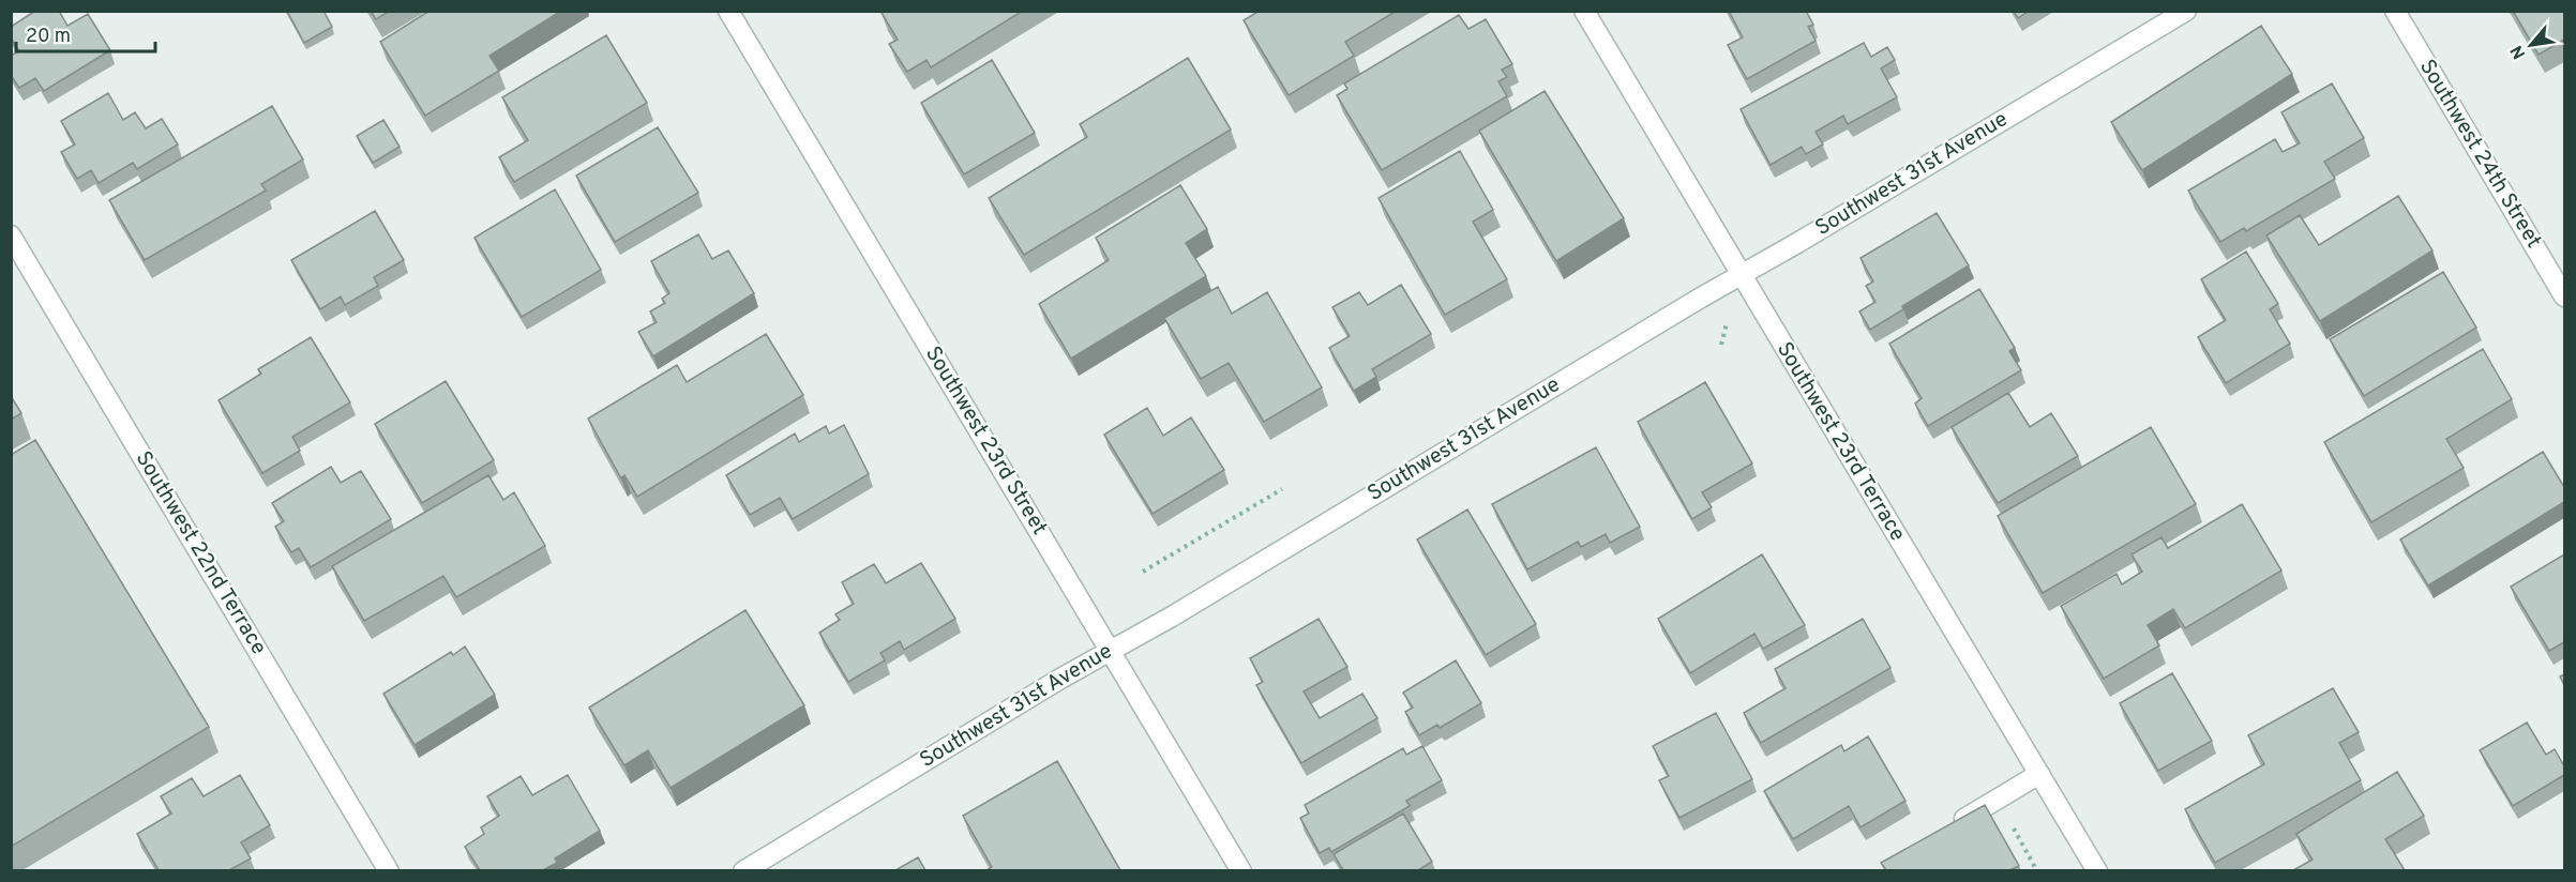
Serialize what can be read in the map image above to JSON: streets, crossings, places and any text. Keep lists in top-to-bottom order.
{
  "streets": {
    "street": [
      "Southwest 24th Street",
      "Southwest 31st Avenue",
      "Southwest 23rd Street",
      "Southwest 23rd Terrace",
      "Southwest 22nd Terrace"
    ]
  },
  "crossings": [
    ["Southwest 31st Avenue", "Southwest 23rd Street"],
    ["Southwest 31st Avenue", "Southwest 23rd Terrace"]
  ],
  "scale_bar": "20 m",
  "north": "bottom left"
}
